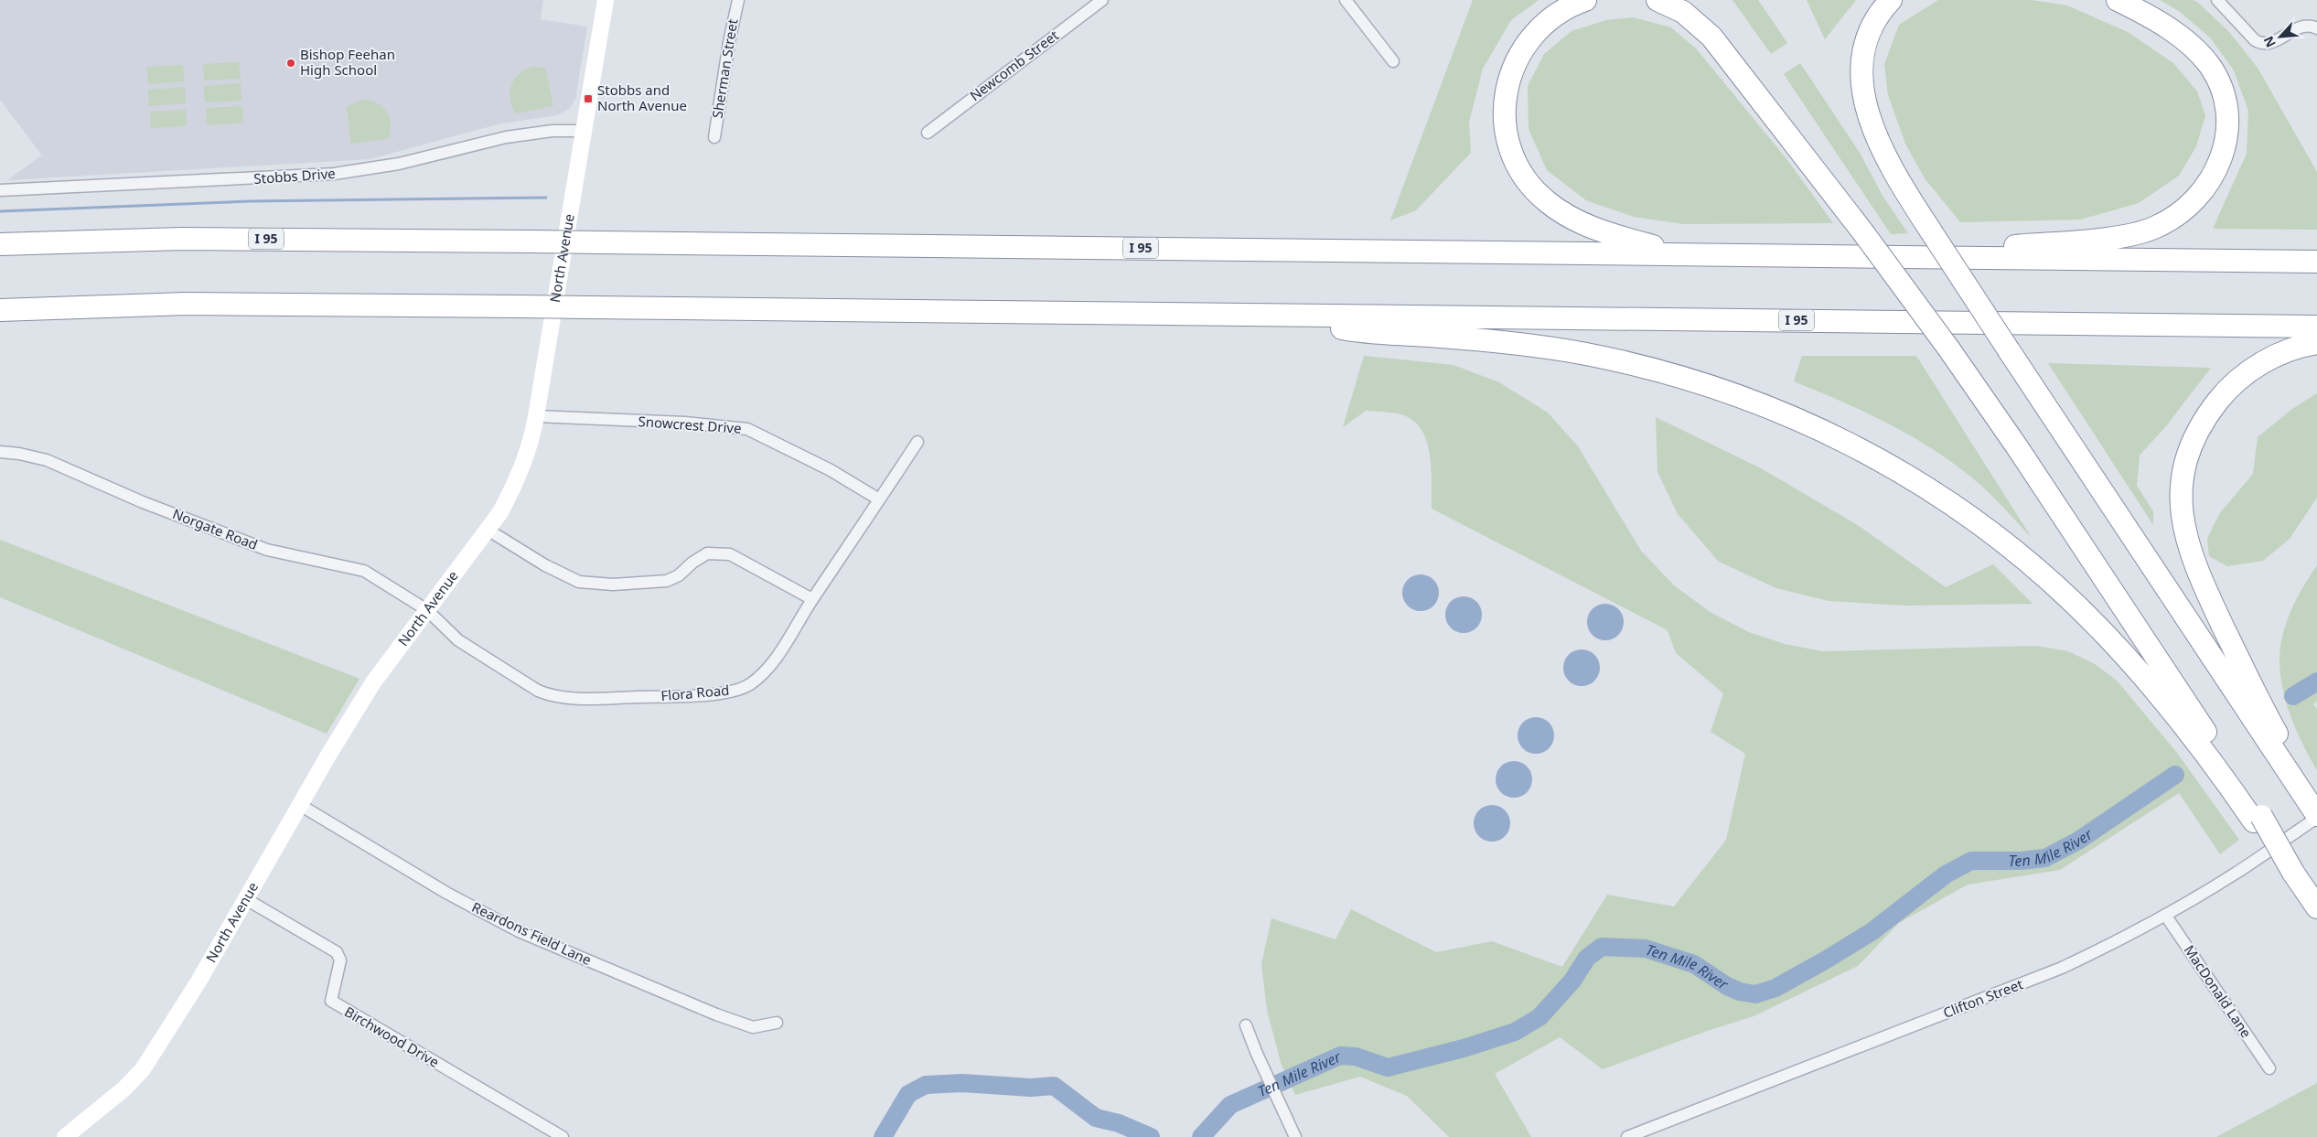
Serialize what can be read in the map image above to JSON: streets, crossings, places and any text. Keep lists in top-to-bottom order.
{
  "streets": {
    "highway": ["I 95"],
    "main road": ["North Avenue"],
    "street": [
      "Newcomb Street",
      "Sherman Street",
      "Stobbs Drive",
      "Snowcrest Drive",
      "Norgate Road",
      "Flora Road",
      "Reardons Field Lane",
      "MacDonald Lane",
      "Clifton Street",
      "Birchwood Drive"
    ]
  },
  "crossings": [
    ["Stobbs Drive", "North Avenue"],
    ["North Avenue", "Snowcrest Drive"],
    ["North Avenue", "Norgate Road"],
    ["North Avenue", "Flora Road"],
    ["North Avenue", "Reardons Field Lane"],
    ["North Avenue", "Birchwood Drive"],
    ["Snowcrest Drive", "Flora Road"],
    ["Norgate Road", "Flora Road"],
    ["MacDonald Lane", "Clifton Street"]
  ],
  "water": ["Ten Mile River"],
  "places": {
    "other": ["Bishop Feehan High School"],
    "transit": ["Stobbs and North Avenue"]
  },
  "north": "bottom left"
}
